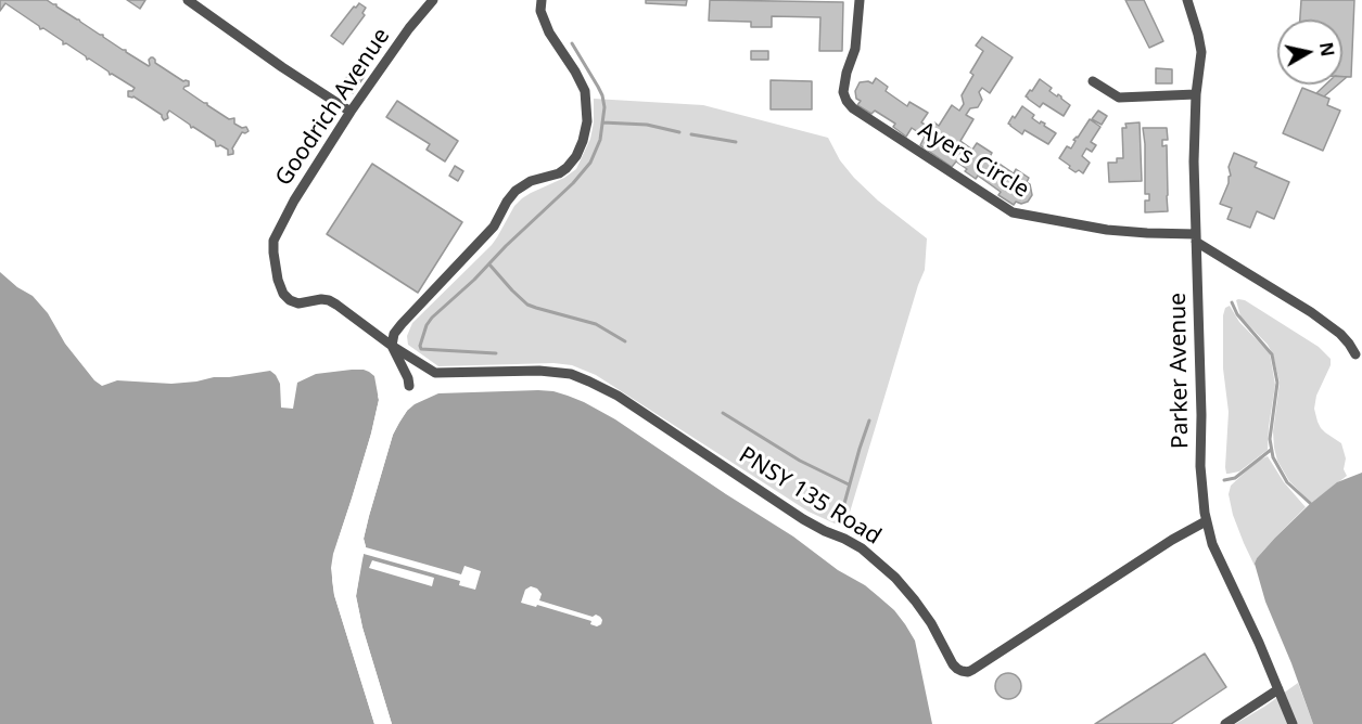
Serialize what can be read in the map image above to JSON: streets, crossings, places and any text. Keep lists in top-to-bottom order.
{
  "streets": {
    "street": [
      "Goodrich Avenue",
      "Ayers Circle",
      "Parker Avenue",
      "PNSY 135 Road"
    ]
  },
  "crossings": [
    ["Goodrich Avenue", "PNSY 135 Road"],
    ["Ayers Circle", "Parker Avenue"],
    ["Parker Avenue", "PNSY 135 Road"]
  ],
  "north": "right"
}
